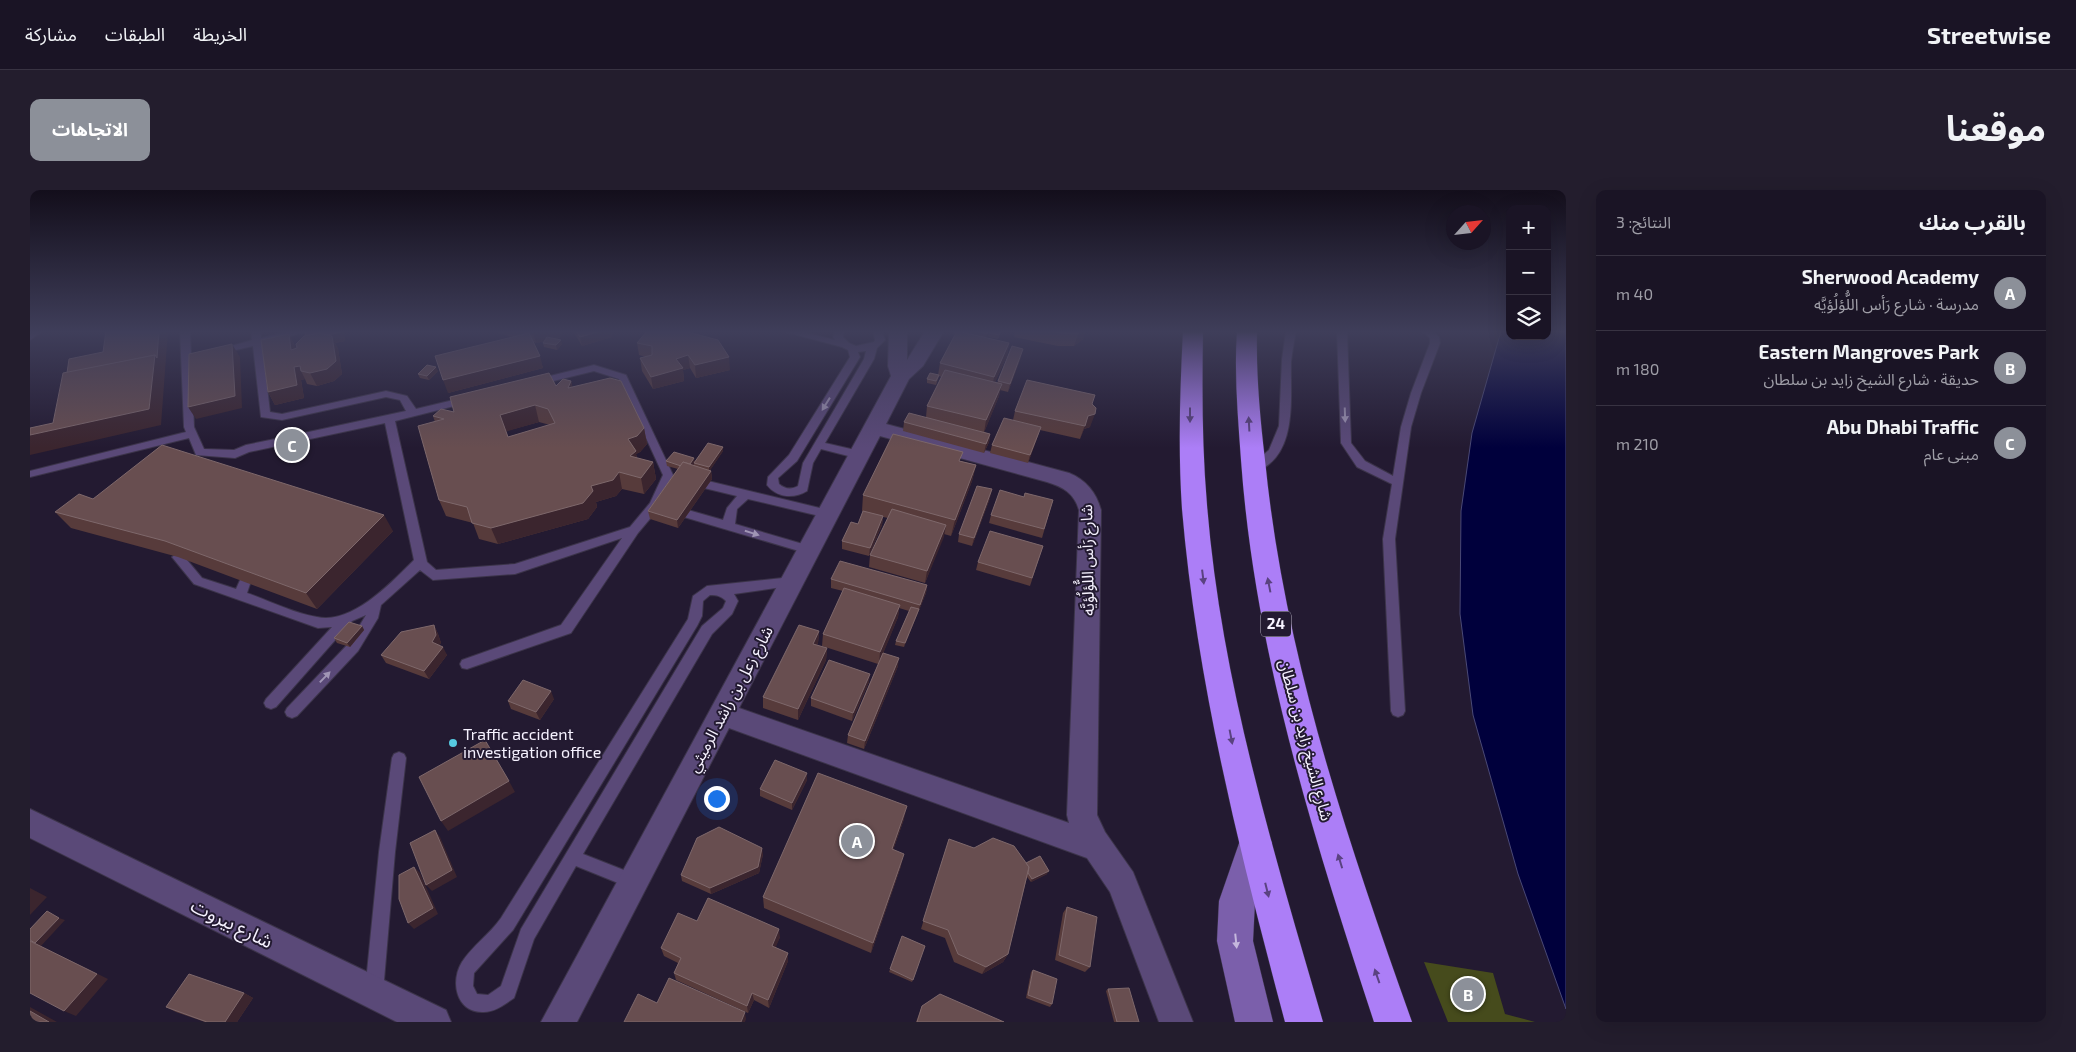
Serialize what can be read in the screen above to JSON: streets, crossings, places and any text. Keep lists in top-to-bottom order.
{
  "streets": {
    "highway": ["24", "شارع الشيخ زايد بن سلطان"],
    "street": ["شارع رَأس اللُّؤلُؤيَّه", "شارع زعل بن راشد الرميثي", "شارع بيروت"]
  },
  "crossings": [
    ["شارع رَأس اللُّؤلُؤيَّه", "شارع زعل بن راشد الرميثي"]
  ],
  "places": ["Traffic accident investigation office"],
  "north": "top right",
  "page": {
    "header": "Streetwise",
    "nav": ["الخريطة", "الطبقات", "مشاركة"],
    "title": "موقعنا",
    "buttons": "الاتجاهات",
    "heading": ["بالقرب منك", "النتائج: 3"],
    "map_buttons": ["+", "−"],
    "list": [
      {
        "mark": "A",
        "name": "Sherwood Academy",
        "note": "مدرسة · شارع رَأس اللُّؤلُؤيَّه",
        "value": "40 m"
      },
      {
        "mark": "B",
        "name": "Eastern Mangroves Park",
        "note": "حديقة · شارع الشيخ زايد بن سلطان",
        "value": "180 m"
      },
      {
        "mark": "C",
        "name": "Abu Dhabi Traffic",
        "note": "مبنى عام",
        "value": "210 m"
      }
    ],
    "pins": ["C", "A", "B"]
  }
}
